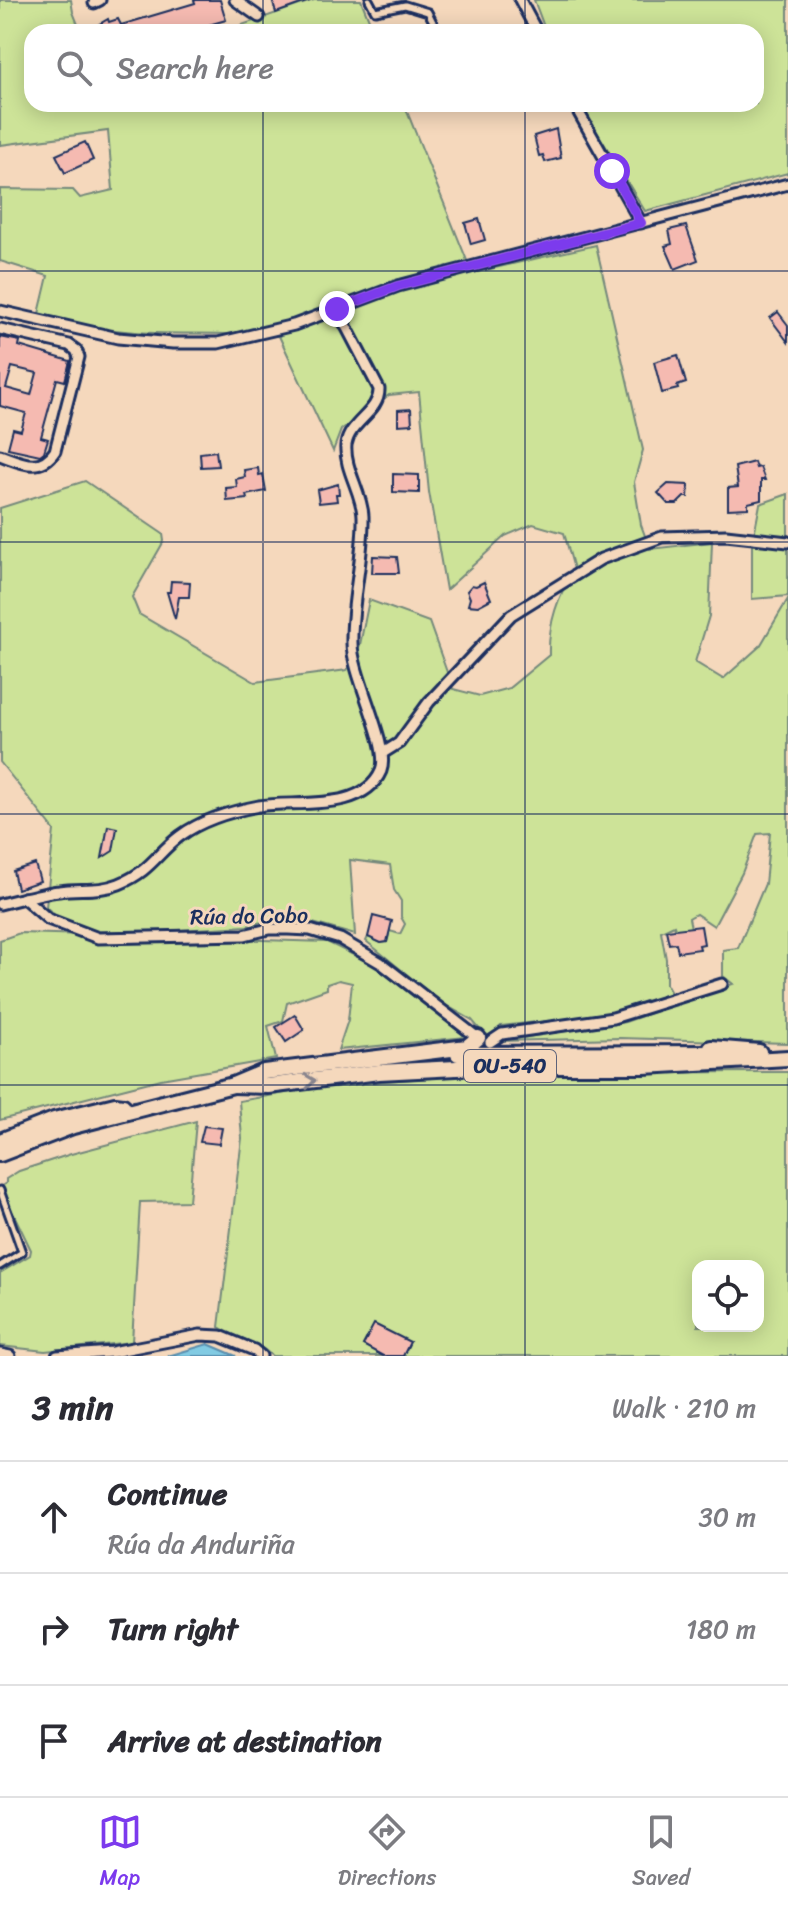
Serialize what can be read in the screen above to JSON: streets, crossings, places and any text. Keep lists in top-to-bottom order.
{
  "streets": {
    "main road": ["OU-540"],
    "street": ["Rúa do Cobo"]
  },
  "crossings": [
    ["Rúa do Cobo", "OU-540"]
  ],
  "page": {
    "search": "Search here",
    "heading": ["3 min", "Walk · 210 m"],
    "list": [
      ["Continue", "Rúa da Anduriña", "30 m"],
      ["Turn right", "180 m"],
      "Arrive at destination"
    ],
    "nav": ["Map", "Directions", "Saved"]
  }
}
